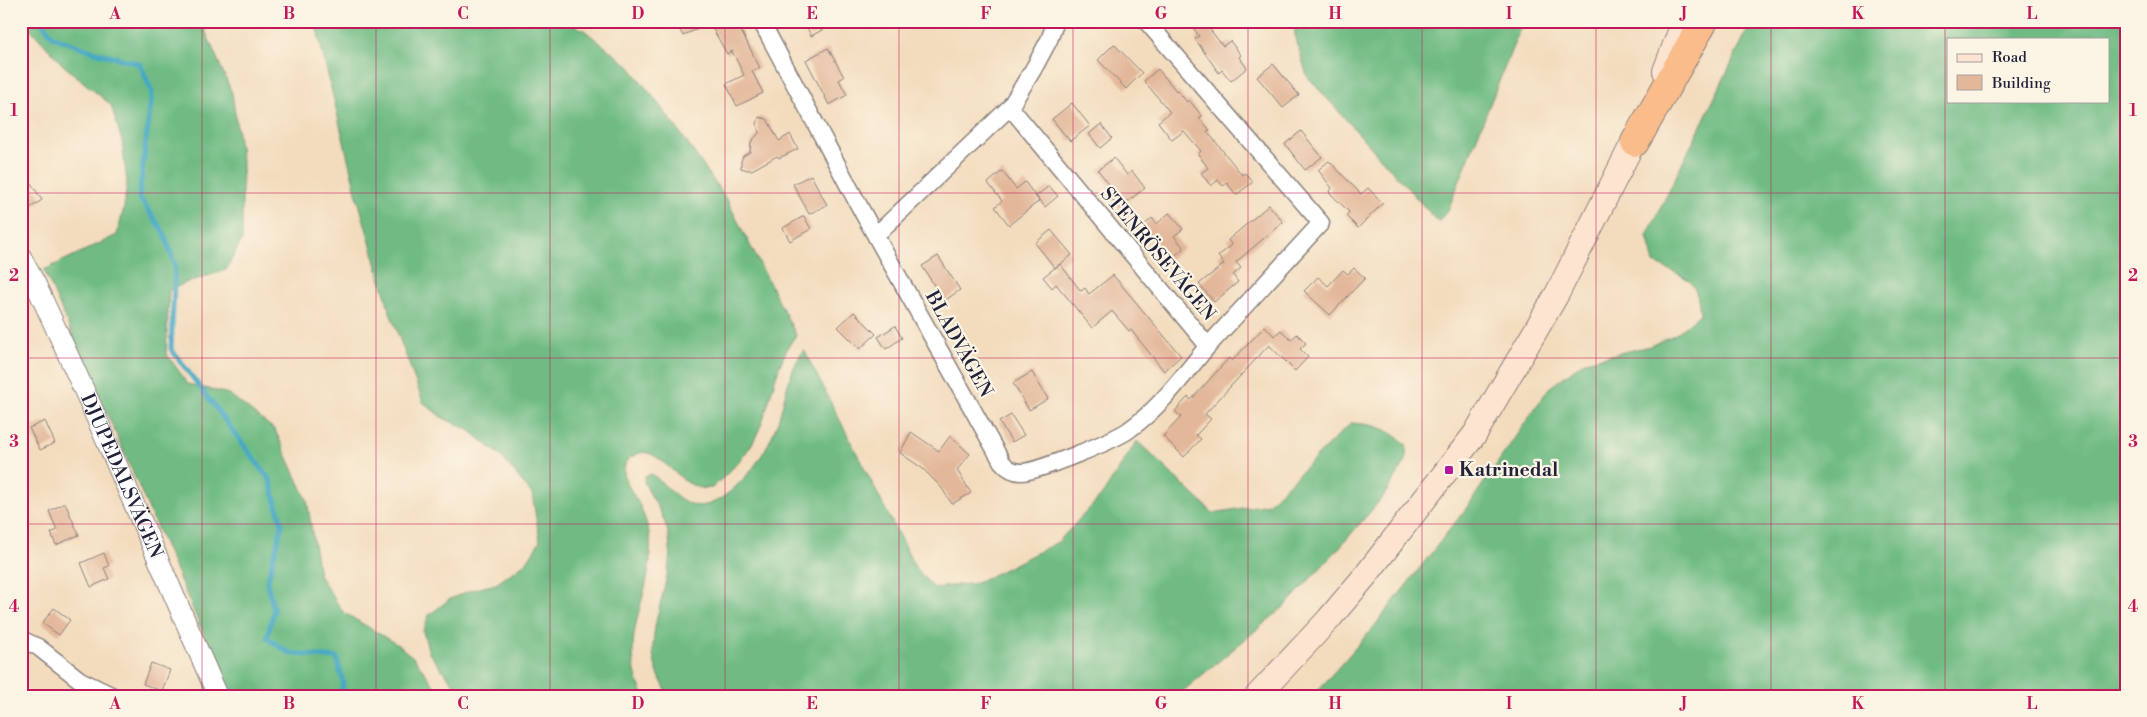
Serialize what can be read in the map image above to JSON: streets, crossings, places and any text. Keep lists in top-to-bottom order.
{
  "streets": {
    "street": ["STENRÖSEVÄGEN", "BLADVÄGEN", "DJUPEDALSVÄGEN"]
  },
  "crossings": [
    ["STENRÖSEVÄGEN", "BLADVÄGEN"]
  ],
  "places": {
    "transit": ["Katrinedal"]
  },
  "legend": ["Road", "Building"],
  "grid": {
    "columns": [
      "A",
      "B",
      "C",
      "D",
      "E",
      "F",
      "G",
      "H",
      "I",
      "J",
      "K",
      "L"
    ],
    "rows": [
      "1",
      "2",
      "3",
      "4"
    ]
  }
}
